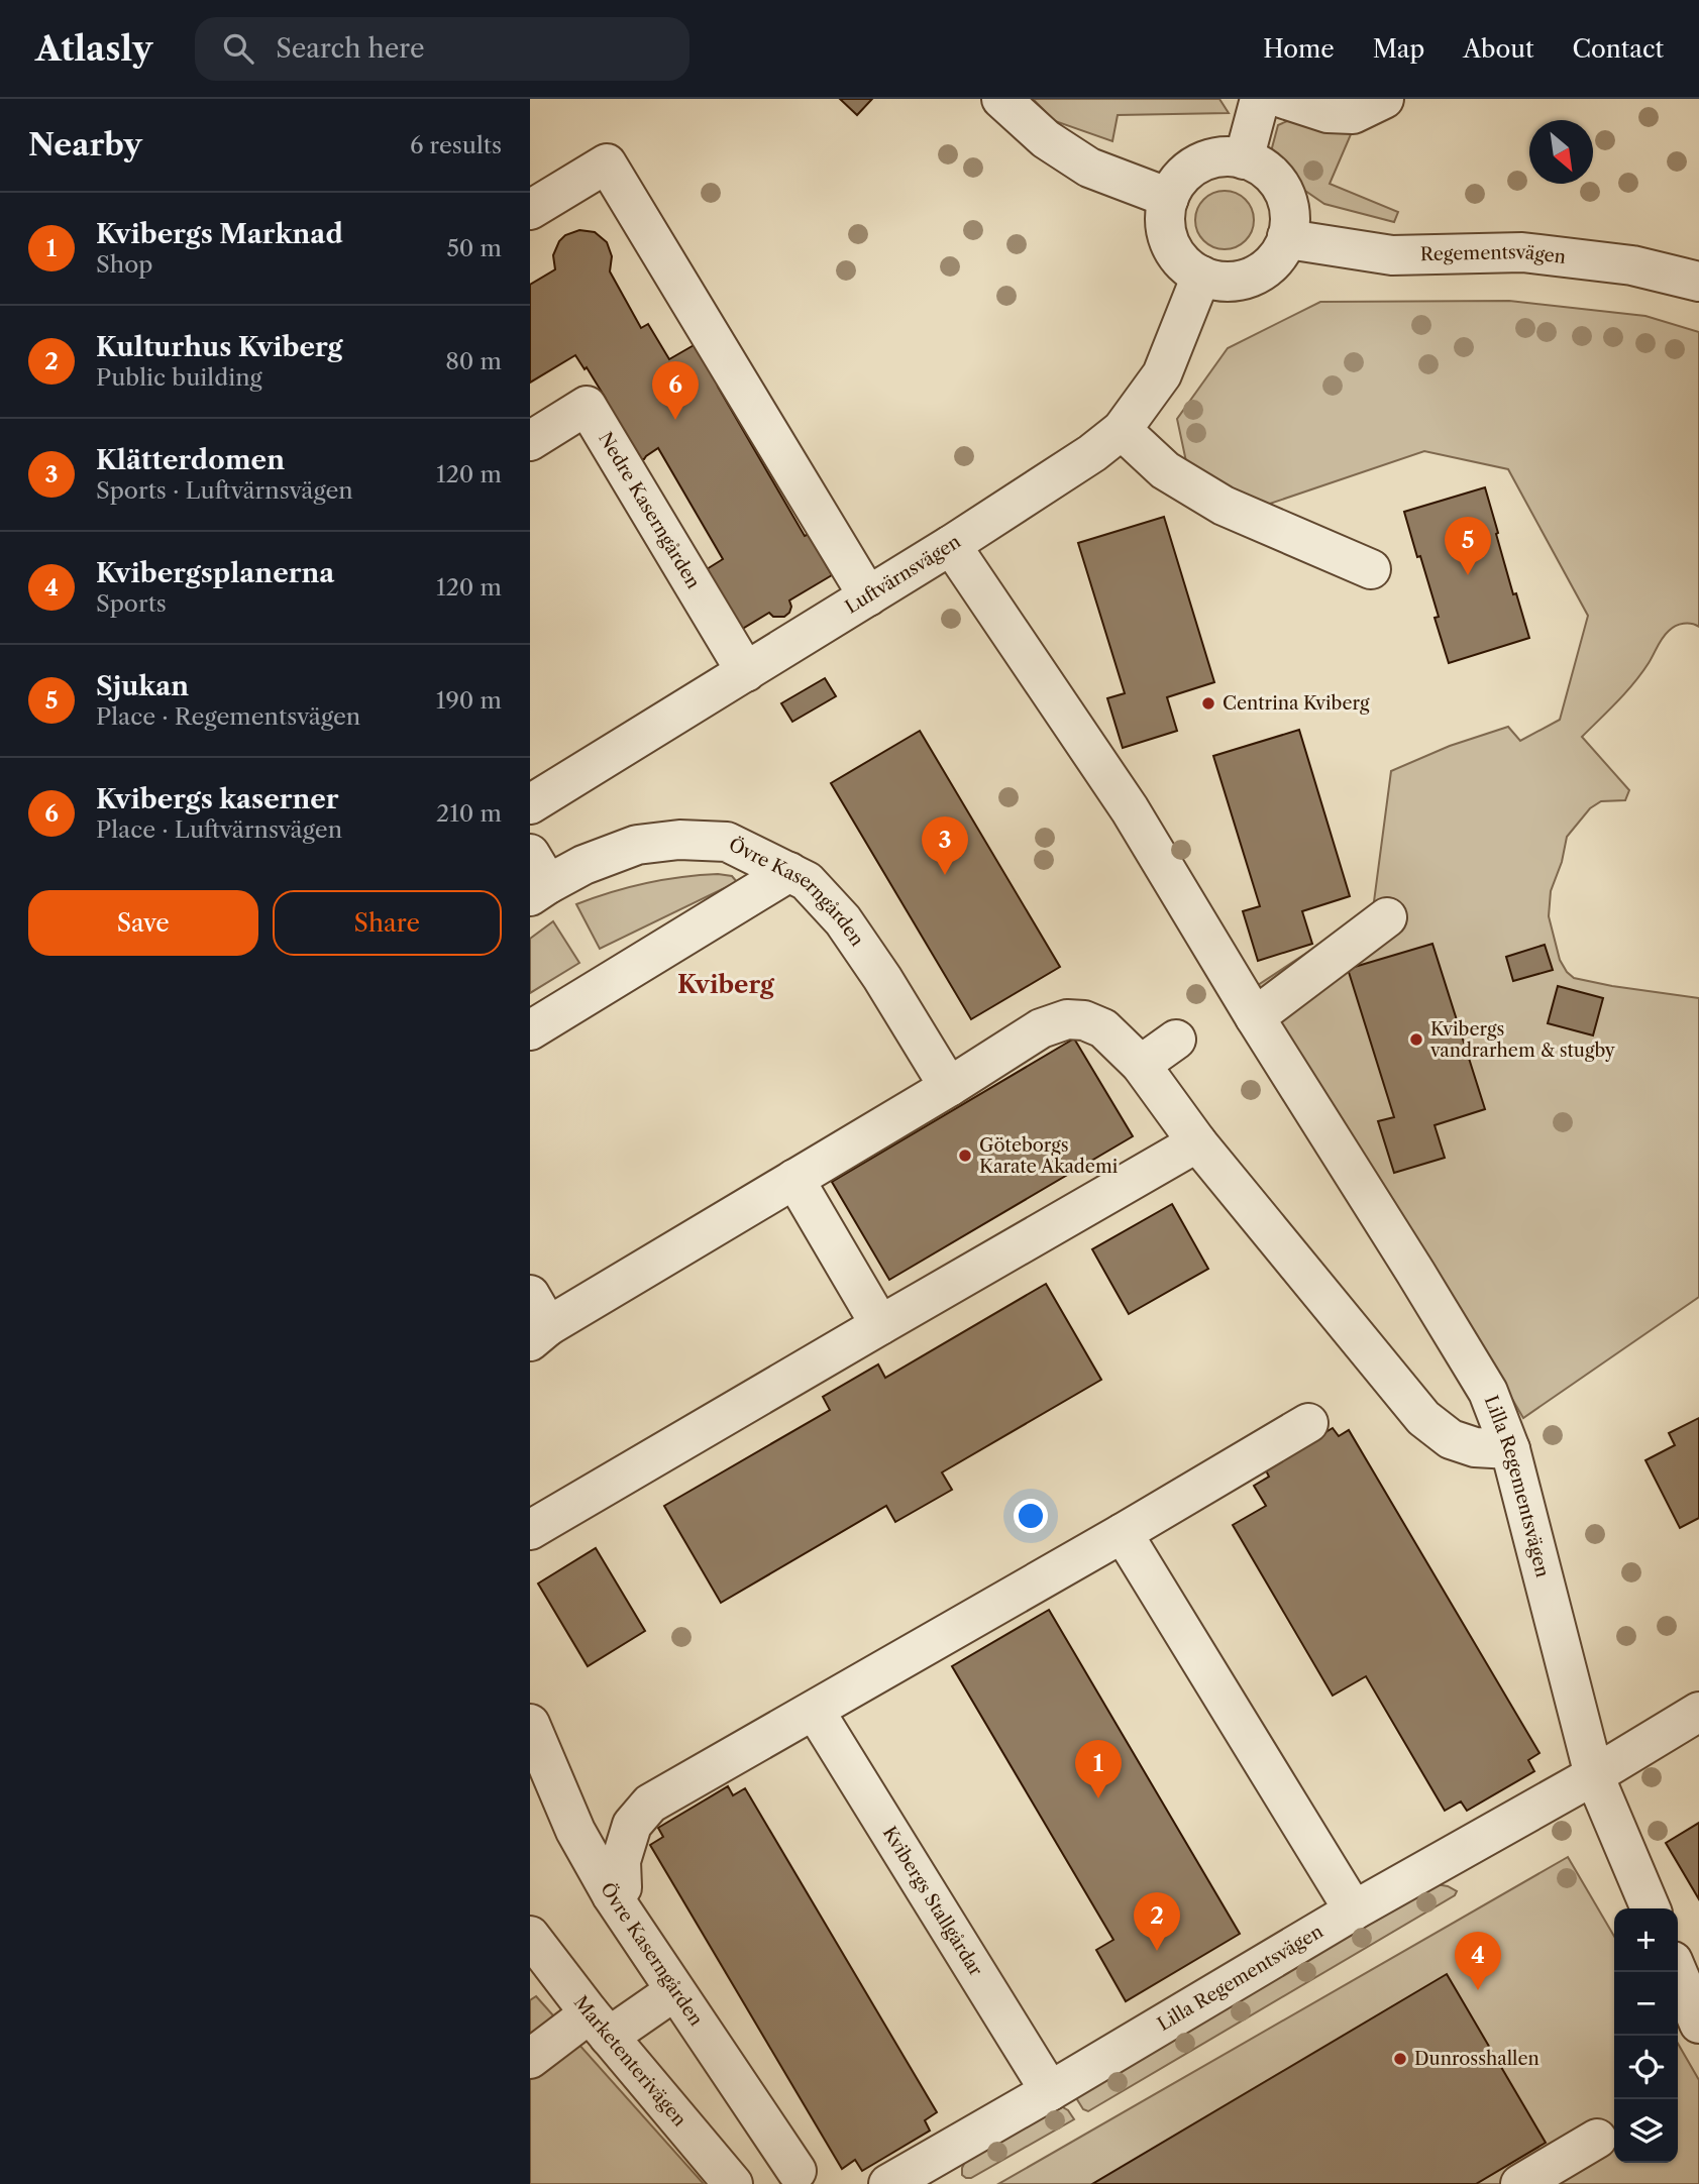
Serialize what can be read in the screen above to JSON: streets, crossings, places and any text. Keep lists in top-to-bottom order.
{
  "streets": {
    "street": [
      "Regementsvägen",
      "Nedre Kaserngården",
      "Luftvärnsvägen",
      "Övre Kaserngården",
      "Lilla Regementsvägen",
      "Kvibergs Stallgårdar",
      "Marketenterivägen"
    ]
  },
  "crossings": [
    ["Regementsvägen", "Luftvärnsvägen"],
    ["Nedre Kaserngården", "Luftvärnsvägen"],
    ["Luftvärnsvägen", "Lilla Regementsvägen"],
    ["Lilla Regementsvägen", "Kvibergs Stallgårdar"]
  ],
  "districts": ["Kviberg"],
  "places": [
    "Centrina Kviberg",
    "Kvibergs vandrarhem & stugby",
    "Göteborgs Karate Akademi",
    "Dunrosshallen"
  ],
  "north": "bottom right",
  "page": {
    "header": "Atlasly",
    "search": "Search here",
    "nav": [
      "Home",
      "Map",
      "About",
      "Contact"
    ],
    "heading": ["Nearby", "6 results"],
    "list": [
      {
        "mark": "1",
        "name": "Kvibergs Marknad",
        "note": "Shop",
        "value": "50 m"
      },
      {
        "mark": "2",
        "name": "Kulturhus Kviberg",
        "note": "Public building",
        "value": "80 m"
      },
      {
        "mark": "3",
        "name": "Klätterdomen",
        "note": "Sports · Luftvärnsvägen",
        "value": "120 m"
      },
      {
        "mark": "4",
        "name": "Kvibergsplanerna",
        "note": "Sports",
        "value": "120 m"
      },
      {
        "mark": "5",
        "name": "Sjukan",
        "note": "Place · Regementsvägen",
        "value": "190 m"
      },
      {
        "mark": "6",
        "name": "Kvibergs kaserner",
        "note": "Place · Luftvärnsvägen",
        "value": "210 m"
      }
    ],
    "pins": [
      "6",
      "5",
      "3",
      "1",
      "2",
      "4"
    ],
    "buttons": ["Save", "Share"],
    "map_buttons": ["+", "−"]
  }
}
